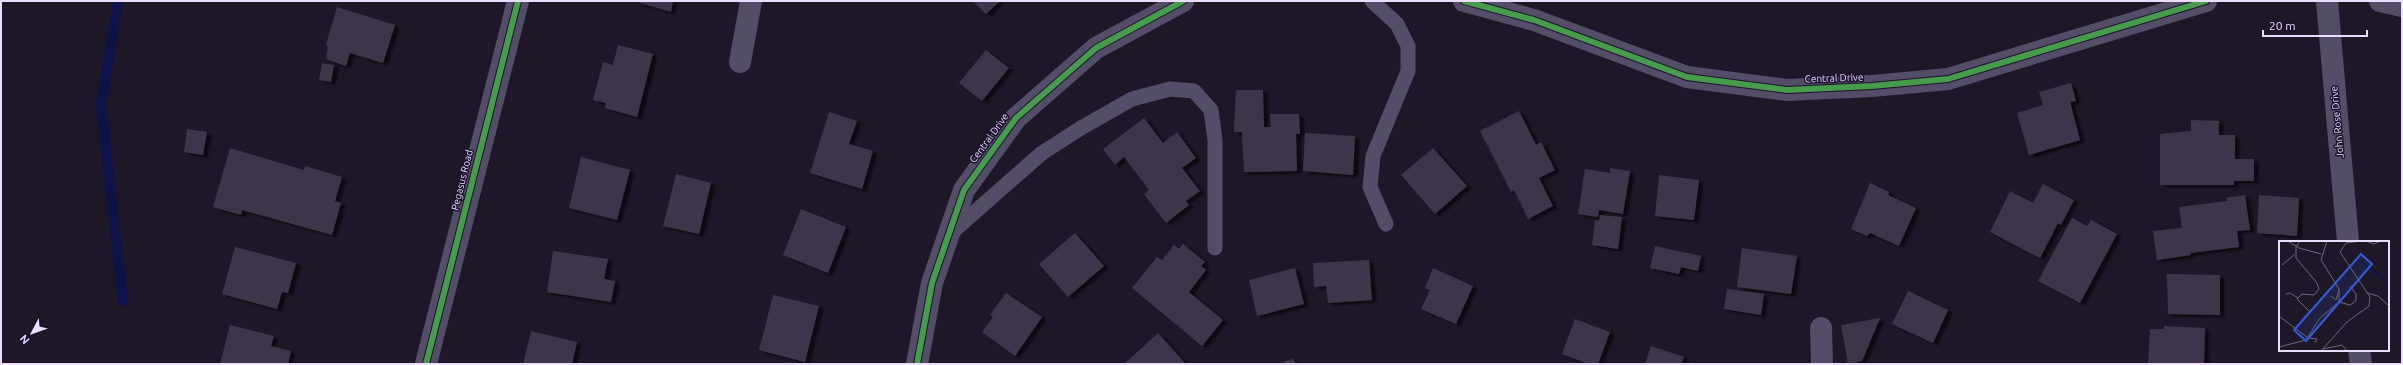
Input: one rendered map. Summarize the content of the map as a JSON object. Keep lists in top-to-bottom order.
{
  "streets": {
    "street": ["Central Drive", "John Rose Drive", "Pegasus Road"]
  },
  "scale_bar": "20 m",
  "north": "bottom left"
}
